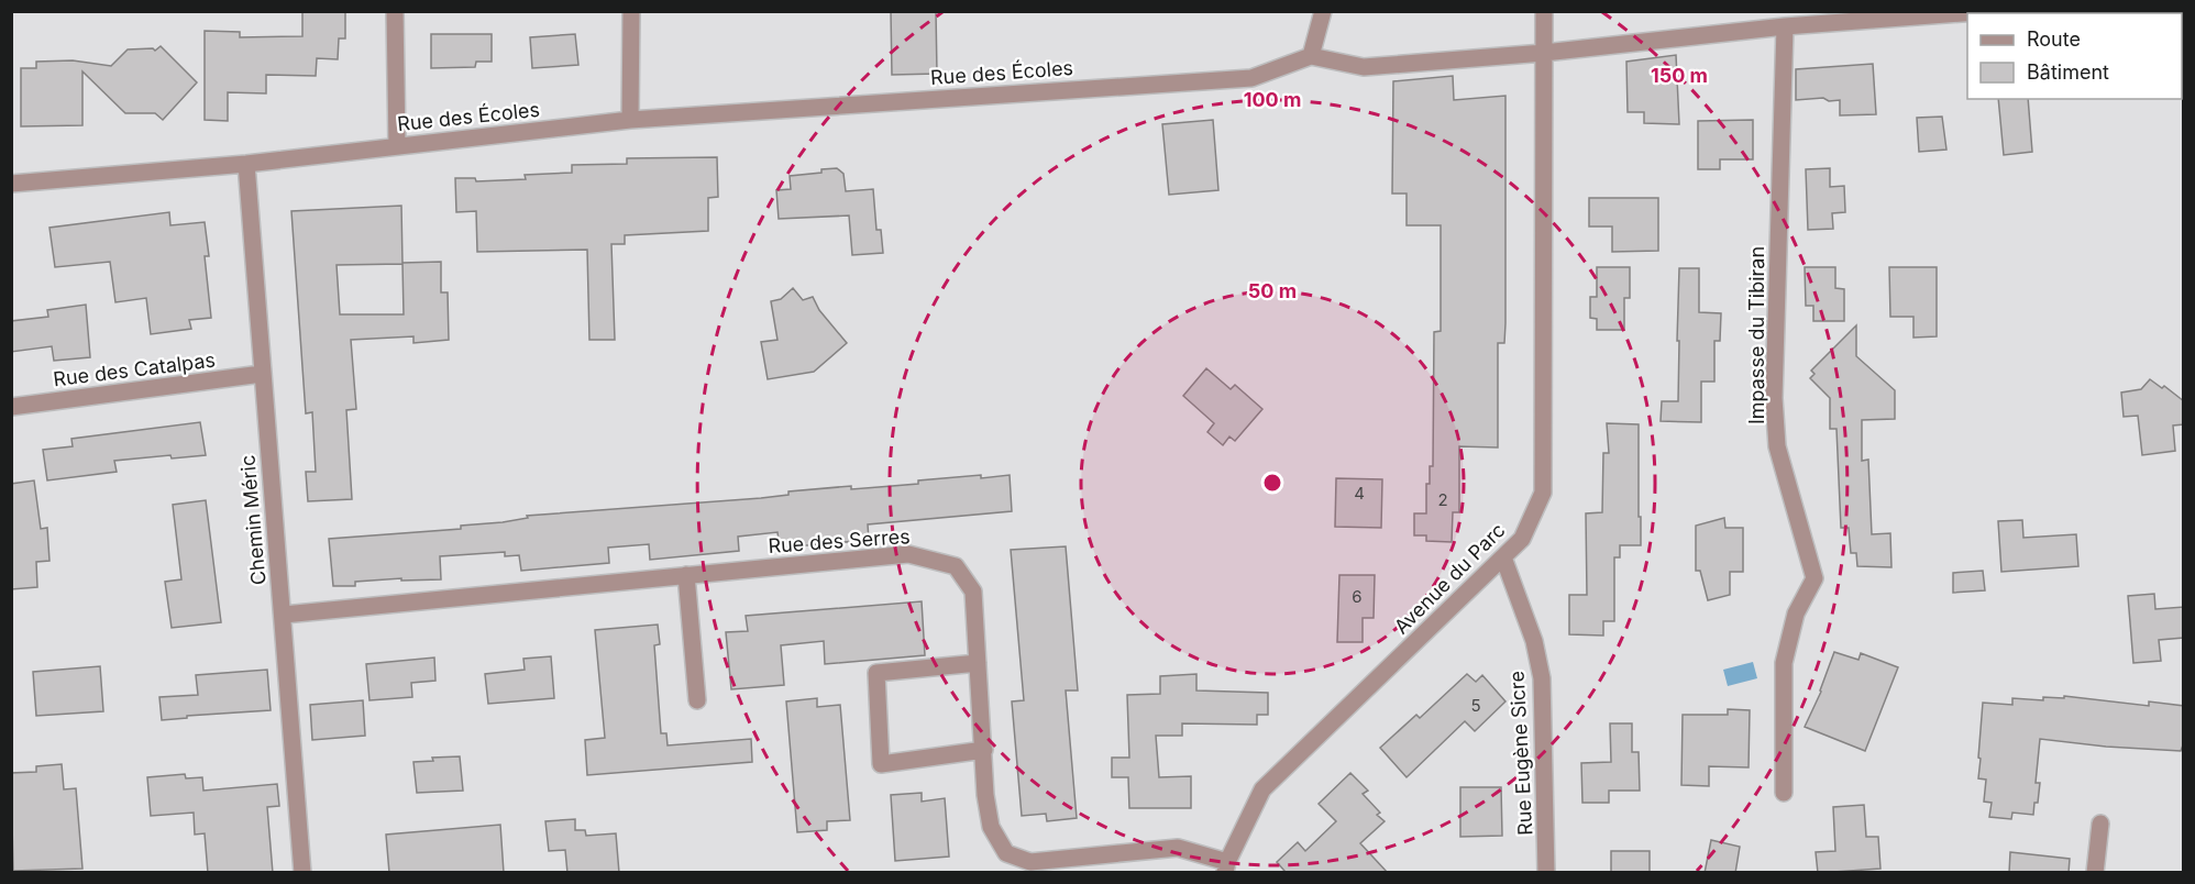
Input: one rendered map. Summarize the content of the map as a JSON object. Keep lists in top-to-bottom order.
{
  "streets": {
    "street": [
      "Rue des Écoles",
      "Impasse du Tibiran",
      "Rue des Catalpas",
      "Chemin Méric",
      "Rue des Serres",
      "Avenue du Parc",
      "Rue Eugène Sicre"
    ]
  },
  "crossings": [
    ["Rue des Écoles", "Chemin Méric"],
    ["Rue des Catalpas", "Chemin Méric"],
    ["Chemin Méric", "Rue des Serres"],
    ["Rue des Serres", "Avenue du Parc"],
    ["Avenue du Parc", "Rue Eugène Sicre"]
  ],
  "house_numbers": [
    "4",
    "2",
    "6",
    "5"
  ],
  "legend": ["Route", "Bâtiment"],
  "rings": ["150 m", "100 m", "50 m"]
}
